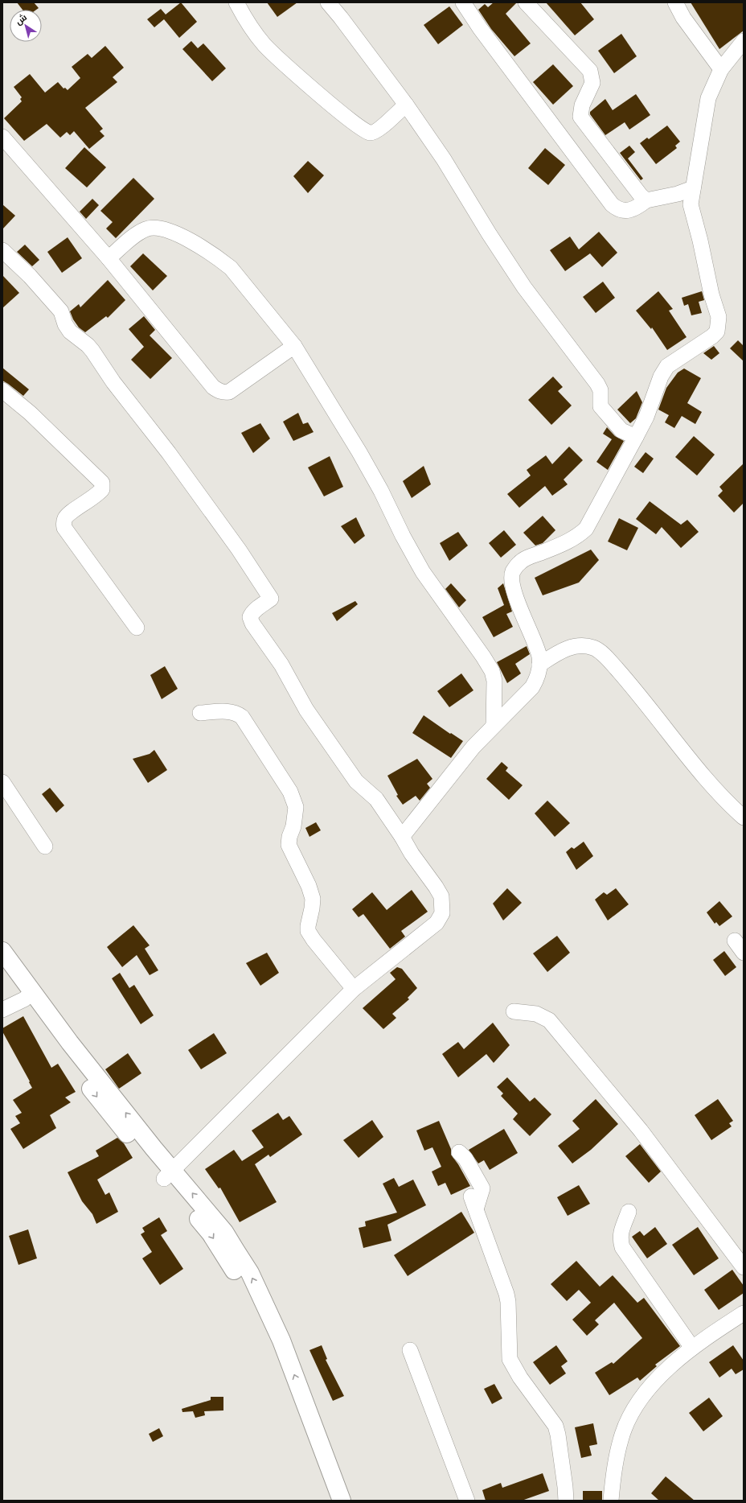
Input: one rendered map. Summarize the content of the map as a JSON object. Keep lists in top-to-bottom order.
{
  "north": "top left"
}
